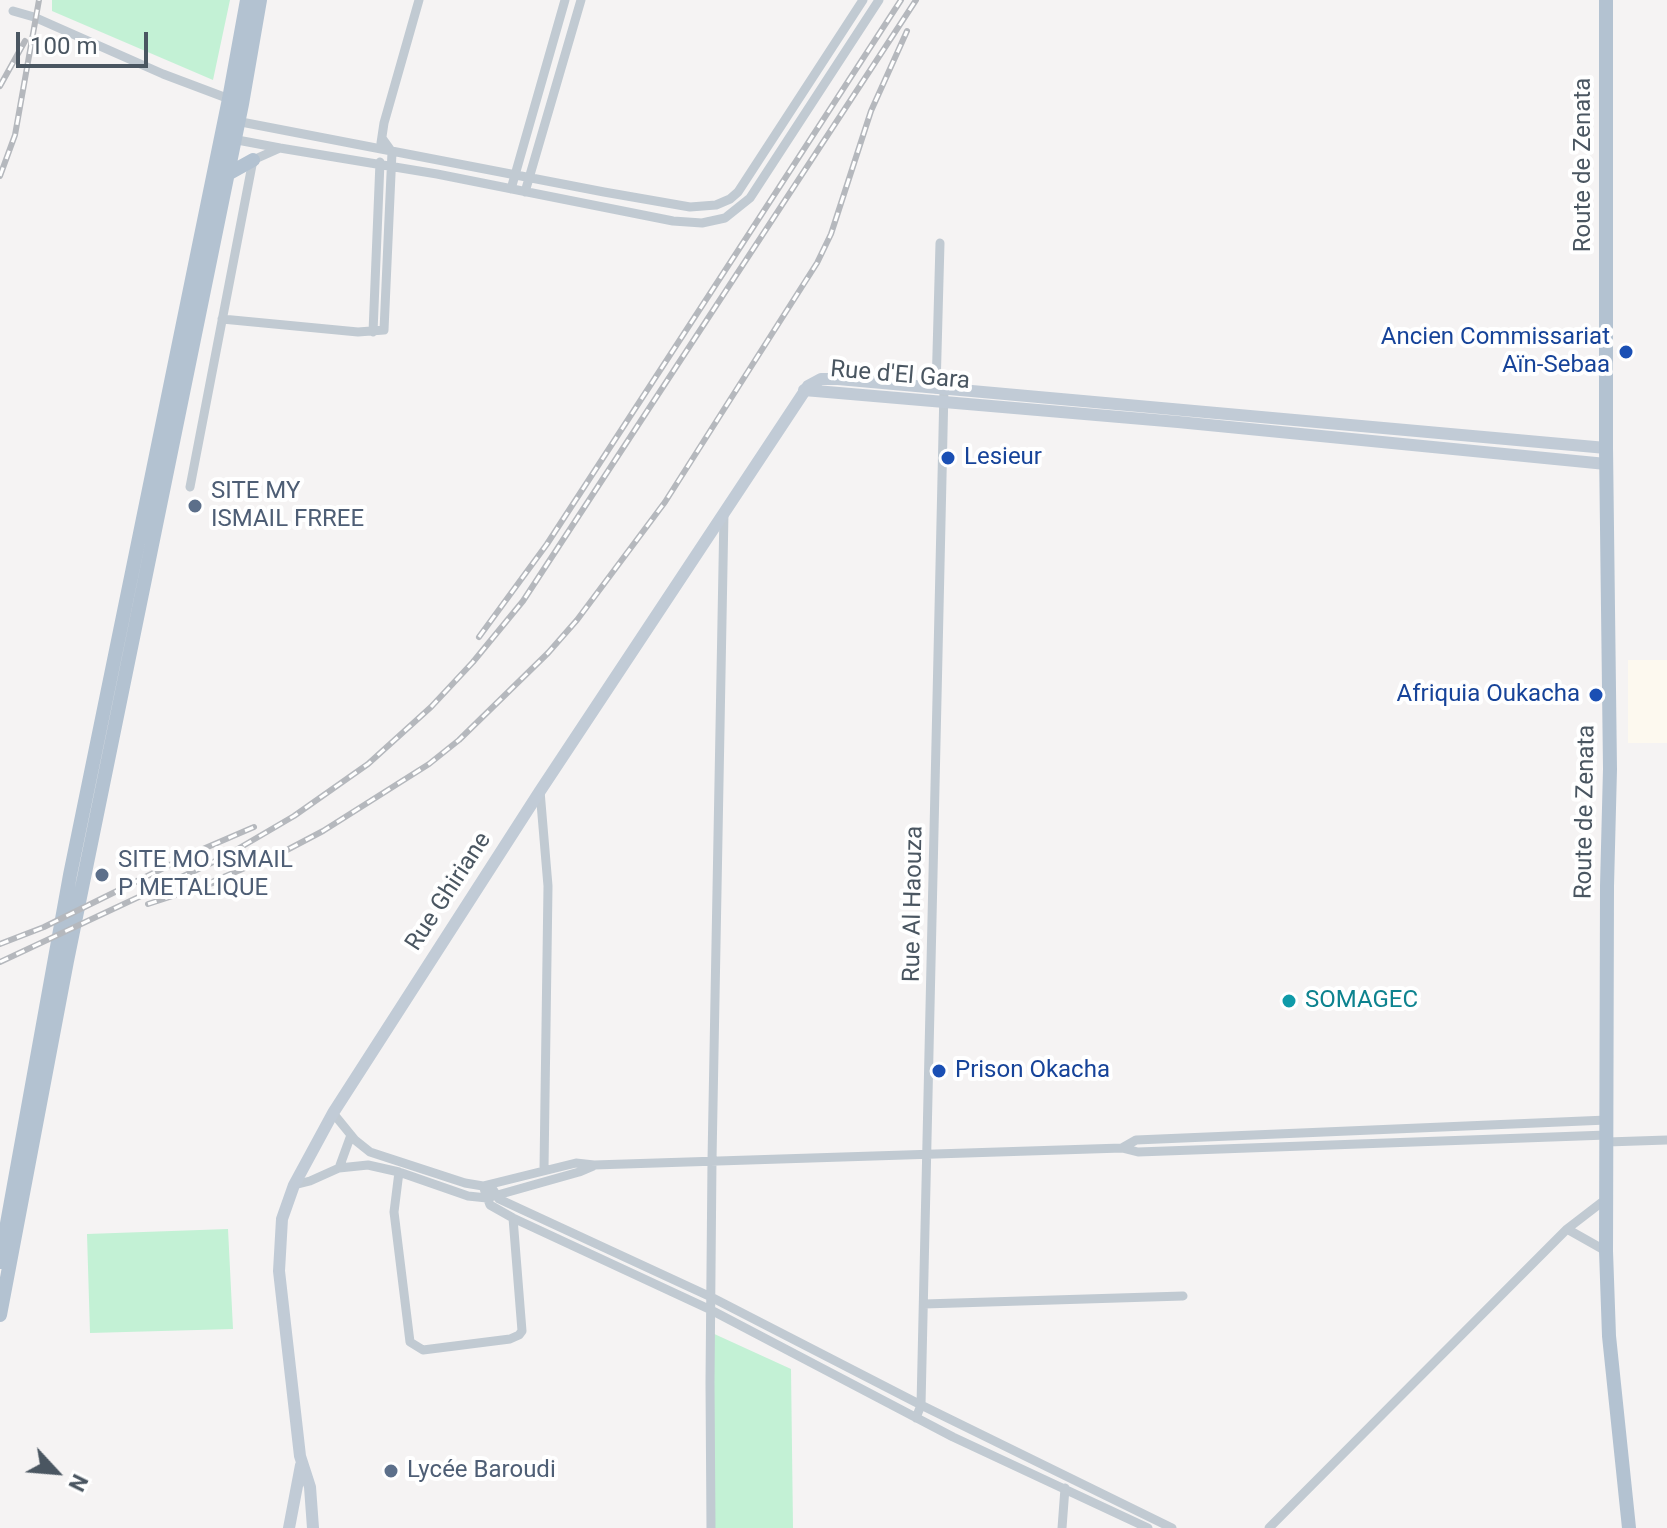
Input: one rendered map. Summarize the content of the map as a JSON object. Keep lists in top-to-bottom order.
{
  "streets": {
    "main road": ["Route de Zenata"],
    "street": ["Rue d'El Gara", "Rue Ghiriane", "Rue Al Haouza"]
  },
  "crossings": [
    ["Route de Zenata", "Rue d'El Gara"],
    ["Rue d'El Gara", "Rue Ghiriane"],
    ["Rue d'El Gara", "Rue Al Haouza"]
  ],
  "places": [
    "Ancien Commissariat Aïn-Sebaa",
    "Lesieur",
    "SITE MY ISMAIL FRREE",
    "Afriquia Oukacha",
    "SITE MO ISMAIL P METALIQUE",
    "SOMAGEC",
    "Prison Okacha",
    "Lycée Baroudi"
  ],
  "scale_bar": "100 m",
  "north": "bottom right"
}
